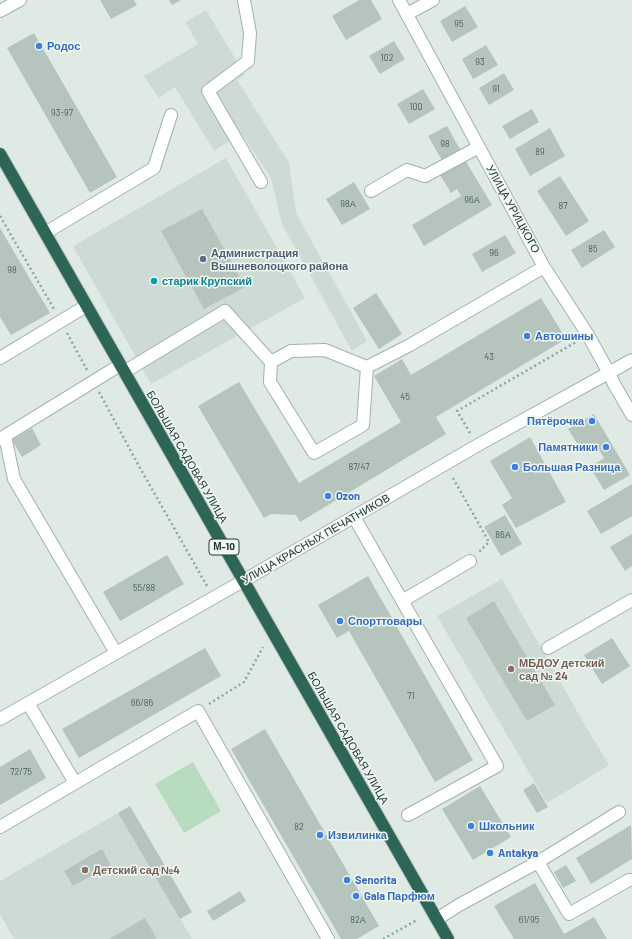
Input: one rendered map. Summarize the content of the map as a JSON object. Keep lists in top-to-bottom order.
{
  "streets": {
    "highway": ["БОЛЬШАЯ САДОВАЯ УЛИЦА", "М-10"],
    "street": ["УЛИЦА УРИЦКОГО", "УЛИЦА КРАСНЫХ ПЕЧАТНИКОВ"]
  },
  "crossings": [
    ["УЛИЦА УРИЦКОГО", "УЛИЦА КРАСНЫХ ПЕЧАТНИКОВ"],
    ["БОЛЬШАЯ САДОВАЯ УЛИЦА", "УЛИЦА КРАСНЫХ ПЕЧАТНИКОВ"]
  ],
  "places": [
    "Родос",
    "Администрация Вышневолоцкого района",
    "старик Крупский",
    "Автошины",
    "Пятёрочка",
    "Памятники",
    "Большая Разница",
    "Ozon",
    "Спорттовары",
    "МБДОУ детский сад № 24",
    "Школьник",
    "Извилинка",
    "Antakya",
    "Детский сад №4",
    "Senorita",
    "Gala Парфюм"
  ],
  "house_numbers": [
    "95",
    "102",
    "93",
    "91",
    "100",
    "93-97",
    "98",
    "89",
    "96А",
    "98А",
    "87",
    "85",
    "96",
    "98",
    "43",
    "45",
    "87/47",
    "86А",
    "55/88",
    "71",
    "66/86",
    "72/75",
    "82",
    "82А",
    "61/95"
  ]
}
